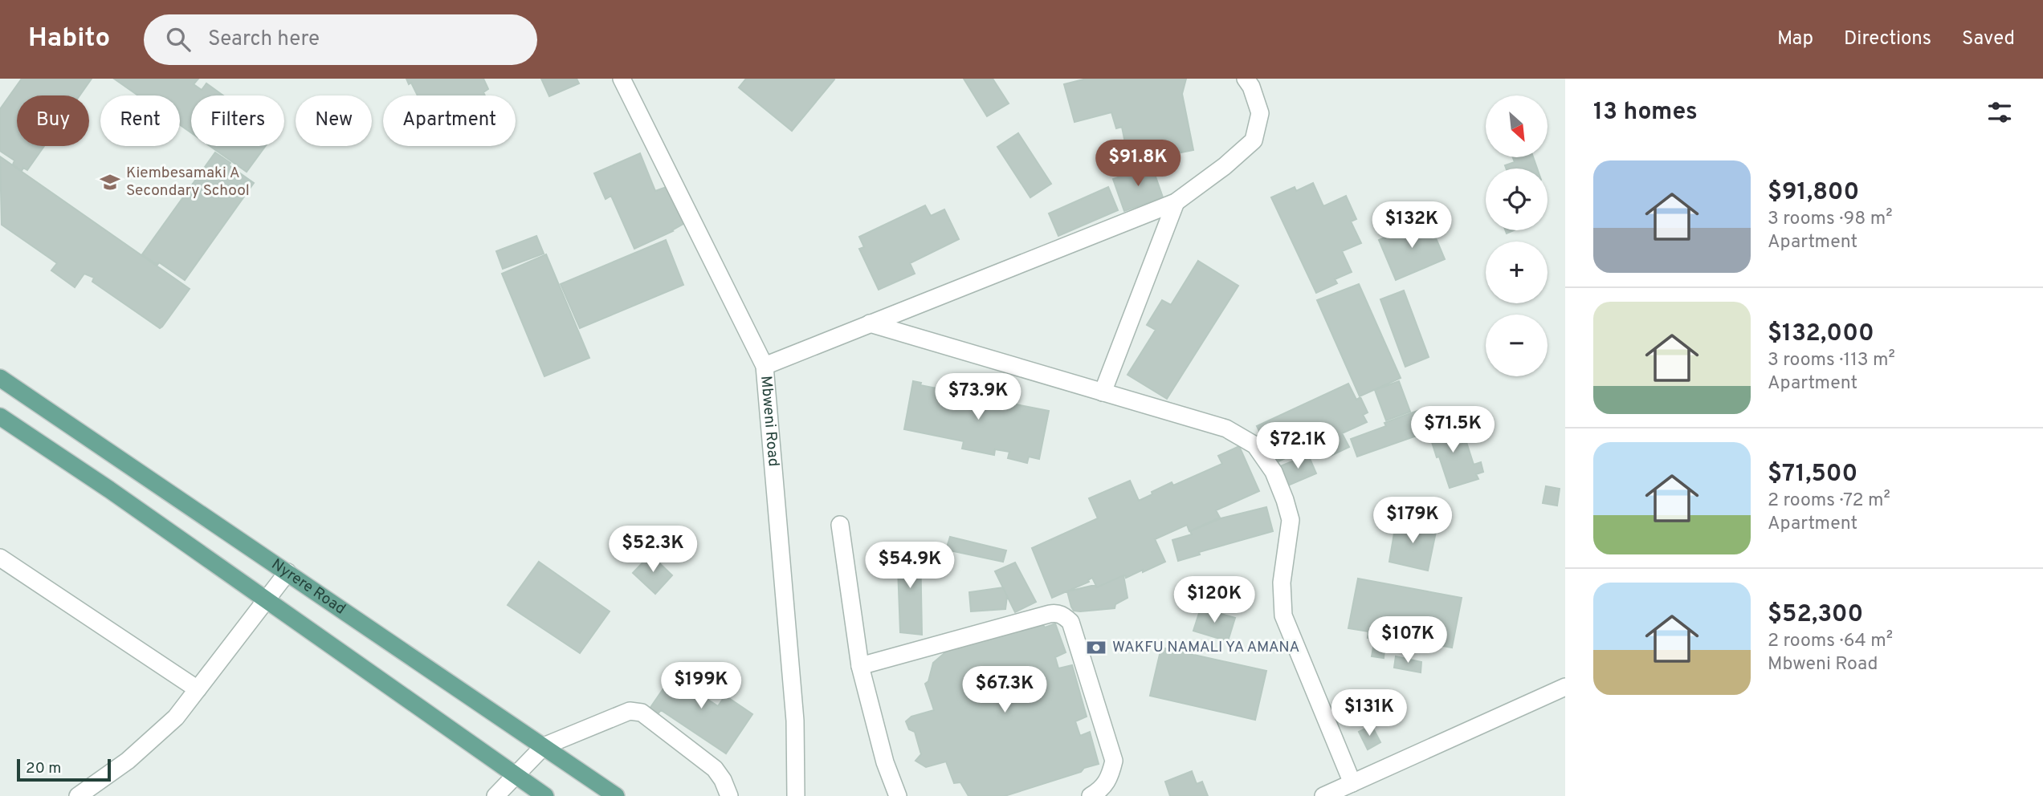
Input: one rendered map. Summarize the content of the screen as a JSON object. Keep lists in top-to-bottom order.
{
  "streets": {
    "main road": ["Nyrere Road"],
    "street": ["Mbweni Road"]
  },
  "places": {
    "school or university": ["Kiembesamaki A Secondary School"],
    "bank": ["WAKFU NAMALI YA AMANA"]
  },
  "scale_bar": "20 m",
  "north": "bottom right",
  "page": {
    "header": "Habito",
    "search": "Search here",
    "nav": ["Map", "Directions", "Saved"],
    "heading": "13 homes",
    "map_buttons": ["+", "−"],
    "chip": [
      "Buy",
      "Rent",
      "Filters",
      "New",
      "Apartment"
    ],
    "price": [
      "$91.8K",
      "$132K",
      "$73.9K",
      "$71.5K",
      "$72.1K",
      "$179K",
      "$52.3K",
      "$54.9K",
      "$120K",
      "$107K",
      "$199K",
      "$67.3K",
      "$131K"
    ],
    "list": [
      {
        "name": "$91,800",
        "note": "3 rooms · 98 m² · Apartment"
      },
      {
        "name": "$132,000",
        "note": "3 rooms · 113 m² · Apartment"
      },
      {
        "name": "$71,500",
        "note": "2 rooms · 72 m² · Apartment"
      },
      {
        "name": "$52,300",
        "note": "2 rooms · 64 m² · Mbweni Road"
      }
    ],
    "scale": "20 m"
  }
}
